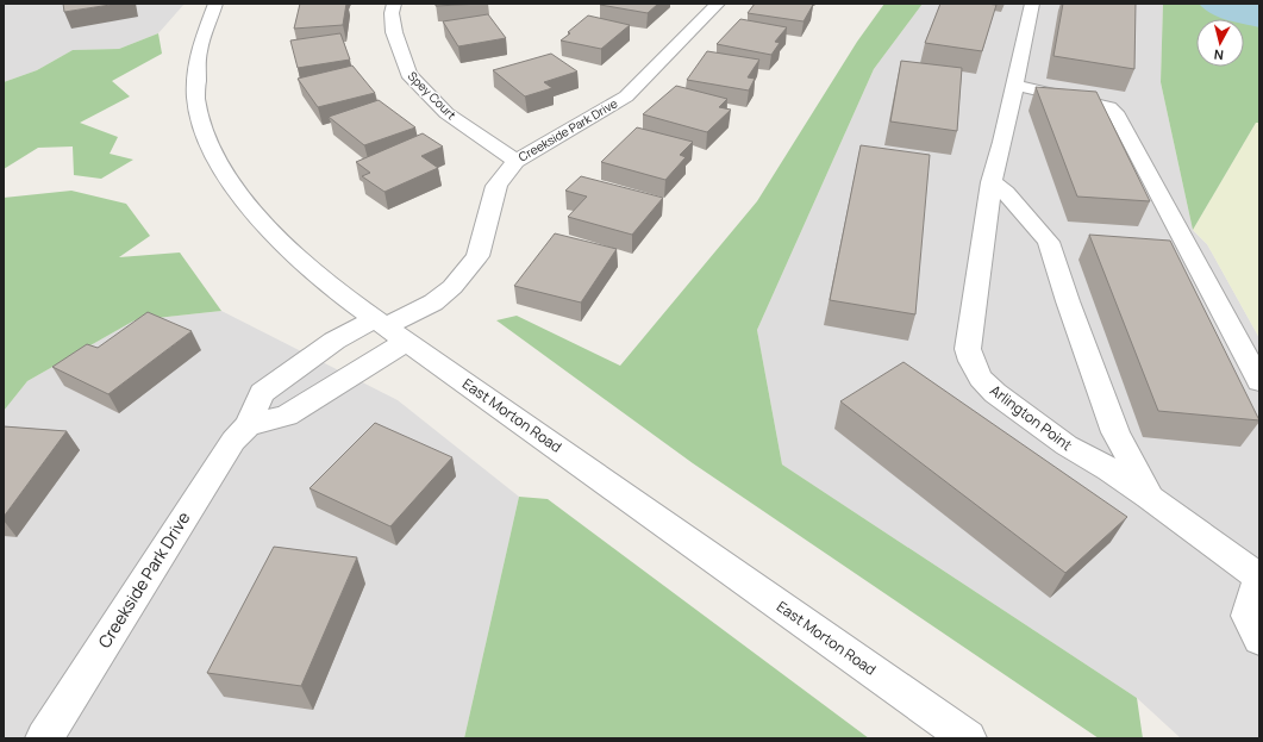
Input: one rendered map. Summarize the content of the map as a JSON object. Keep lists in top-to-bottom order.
{
  "streets": {
    "street": [
      "Spey Court",
      "Creekside Park Drive",
      "East Morton Road",
      "Arlington Point"
    ]
  },
  "crossings": [
    ["Spey Court", "Creekside Park Drive"],
    ["Creekside Park Drive", "East Morton Road"]
  ],
  "north": "bottom"
}
